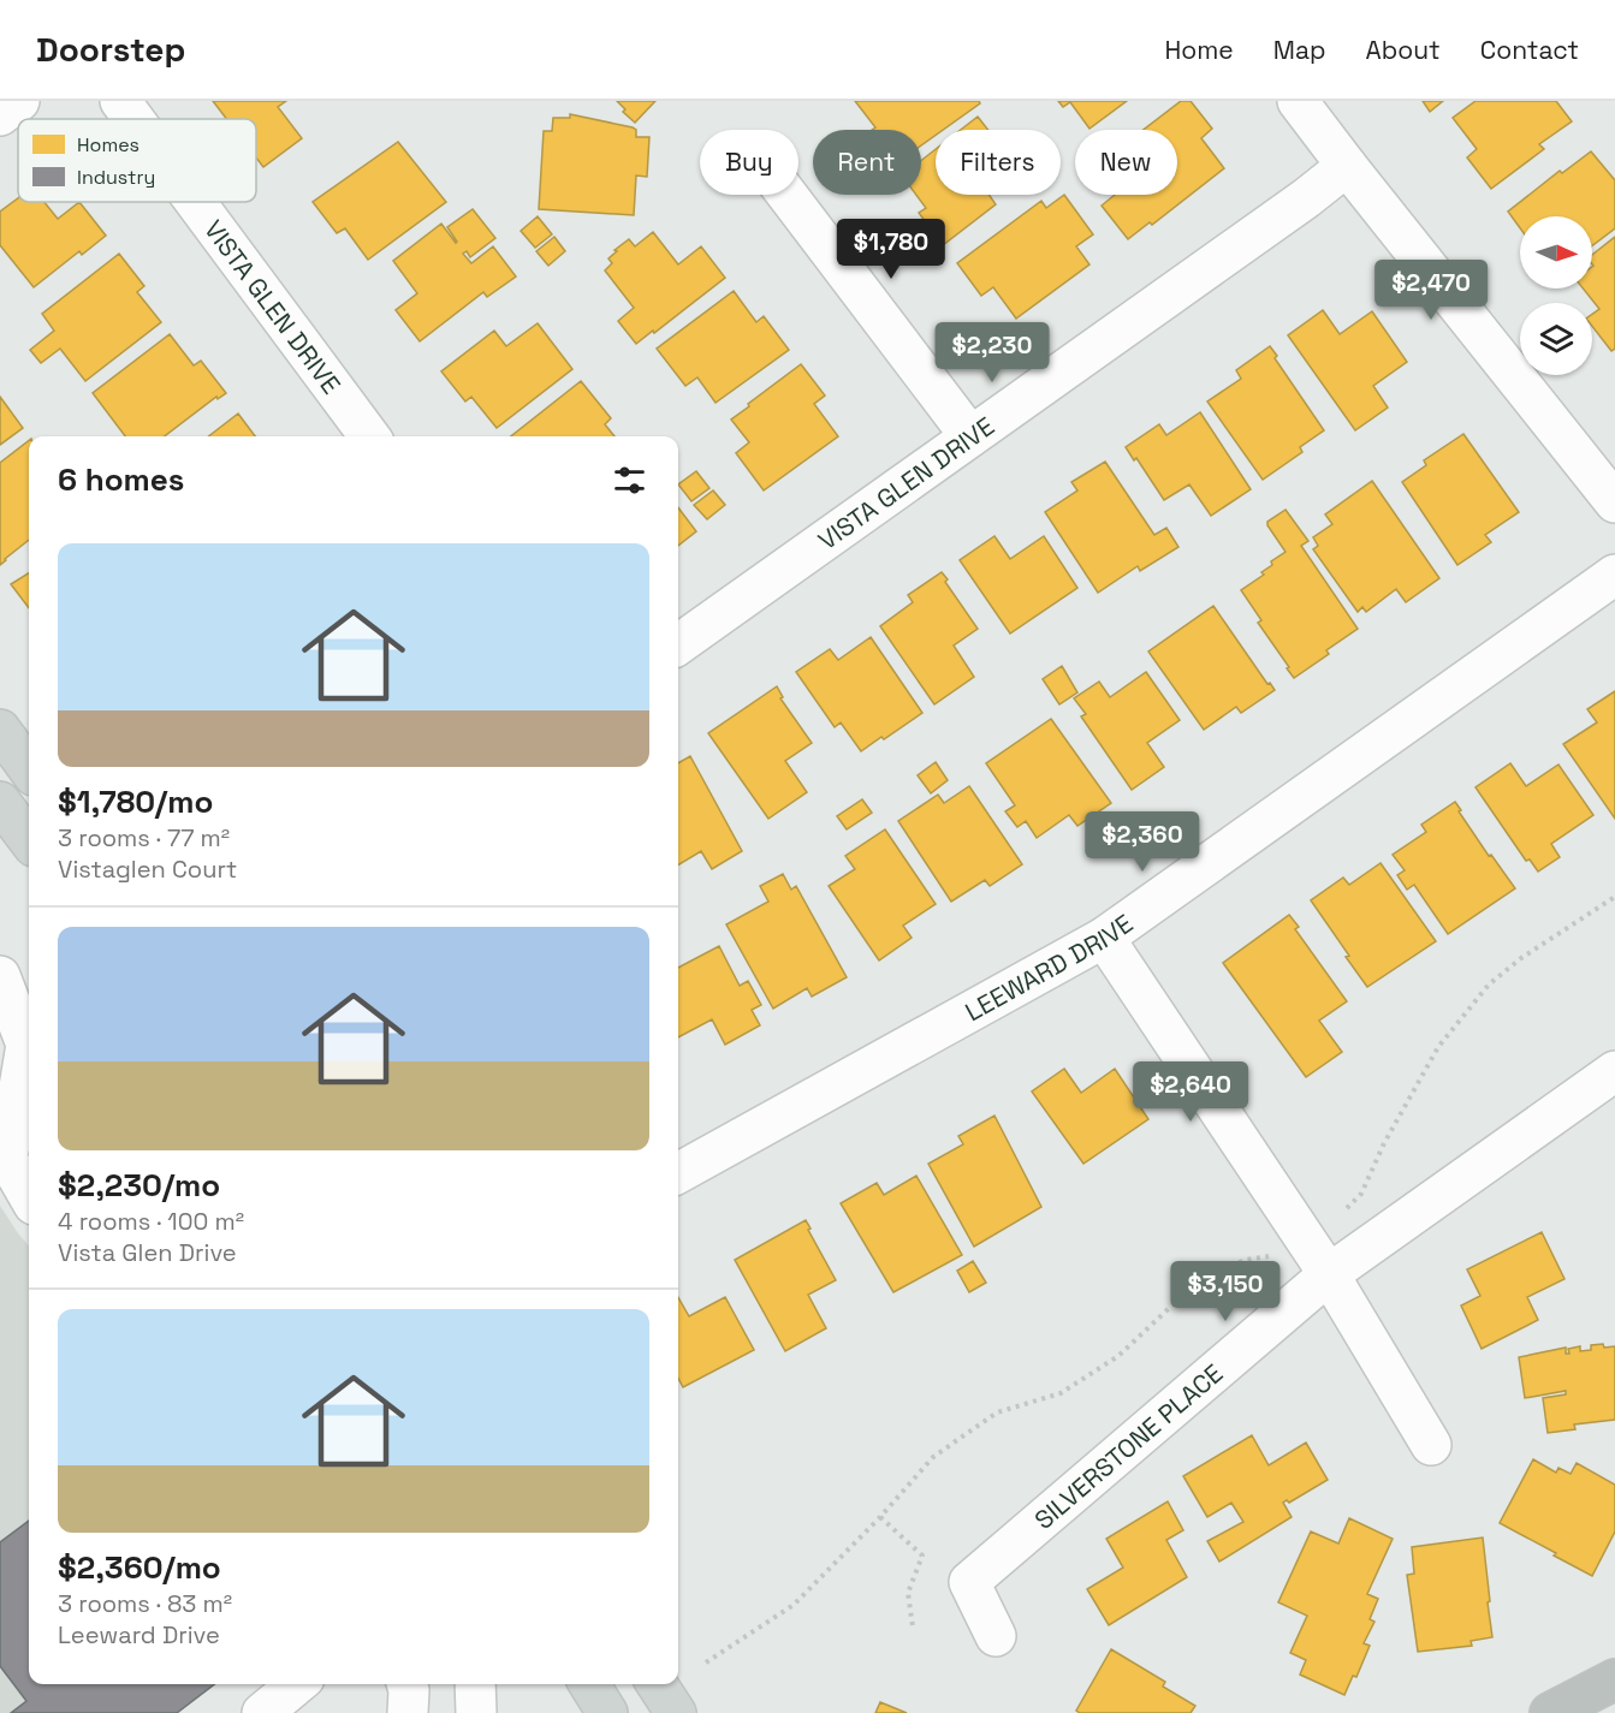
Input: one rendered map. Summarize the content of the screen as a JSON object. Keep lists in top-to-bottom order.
{
  "streets": {
    "street": ["VISTA GLEN DRIVE", "LEEWARD DRIVE", "SILVERSTONE PLACE"]
  },
  "legend": ["Homes", "Industry"],
  "north": "right",
  "page": {
    "header": "Doorstep",
    "nav": [
      "Home",
      "Map",
      "About",
      "Contact"
    ],
    "chip": [
      "Buy",
      "Rent",
      "Filters",
      "New"
    ],
    "price": [
      "$1,780",
      "$2,470",
      "$2,230",
      "$2,360",
      "$2,640",
      "$3,150"
    ],
    "heading": "6 homes",
    "list": [
      {
        "name": "$1,780/mo",
        "note": "3 rooms · 77 m² · Vistaglen Court"
      },
      {
        "name": "$2,230/mo",
        "note": "4 rooms · 100 m² · Vista Glen Drive"
      },
      {
        "name": "$2,360/mo",
        "note": "3 rooms · 83 m² · Leeward Drive"
      }
    ]
  }
}
